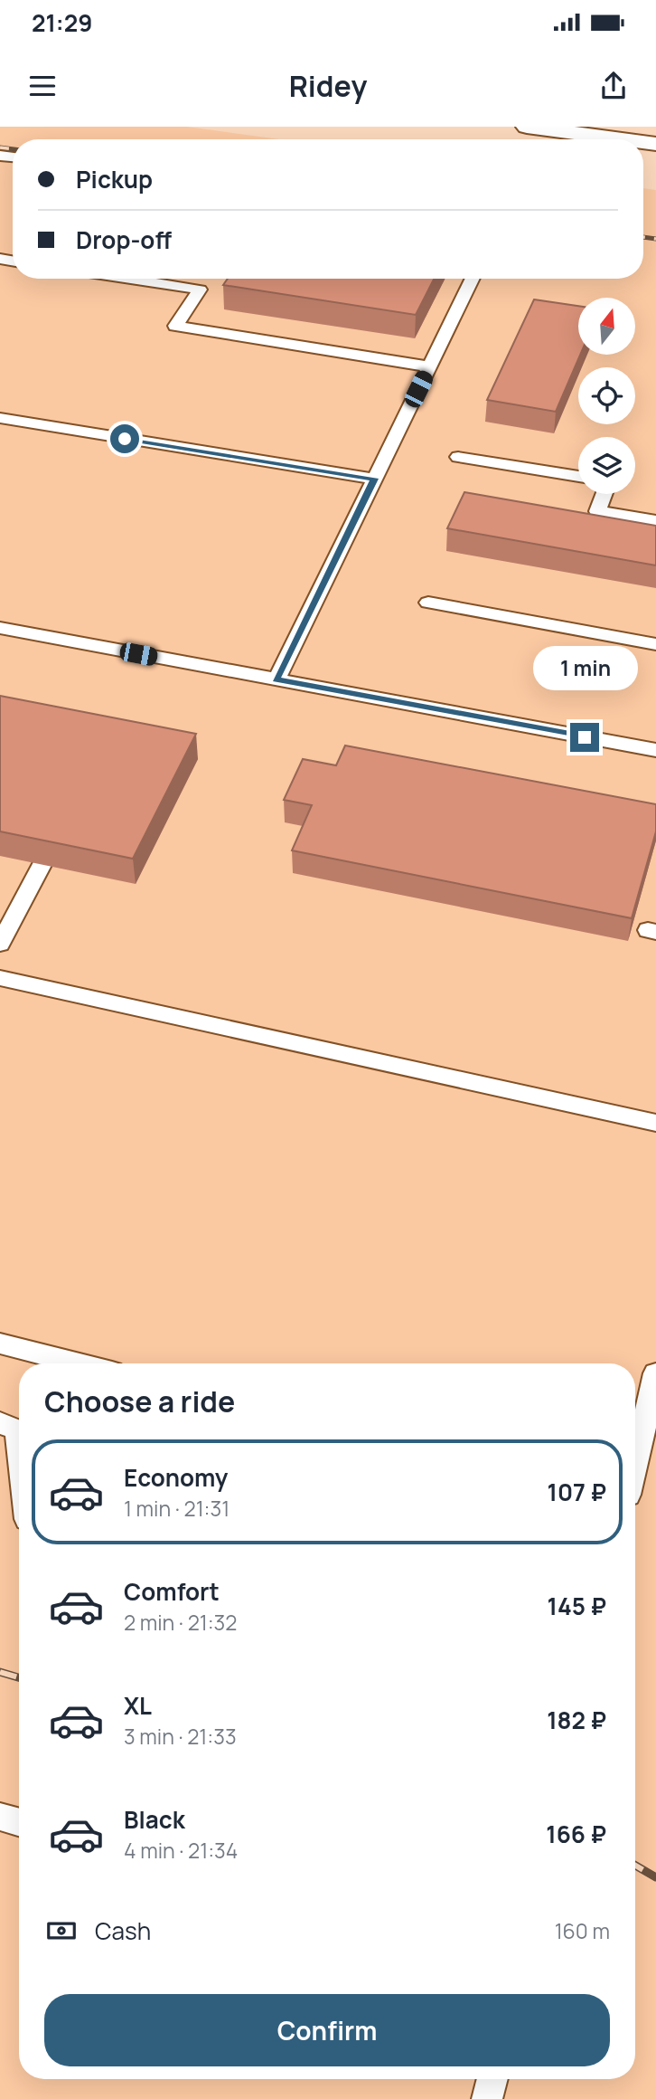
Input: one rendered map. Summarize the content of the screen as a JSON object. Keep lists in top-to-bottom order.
{
  "north": "top",
  "page": {
    "status": "21:29",
    "header": "Ridey",
    "banner": ["Pickup", "Drop-off"],
    "bubble": "1 min",
    "heading": "Choose a ride",
    "list": [
      {
        "name": "Economy",
        "note": "1 min · 21:31",
        "value": "107 ₽"
      },
      {
        "name": "Comfort",
        "note": "2 min · 21:32",
        "value": "145 ₽"
      },
      {
        "name": "XL",
        "note": "3 min · 21:33",
        "value": "182 ₽"
      },
      {
        "name": "Black",
        "note": "4 min · 21:34",
        "value": "166 ₽"
      }
    ],
    "pay": ["Cash", "160 m"],
    "buttons": "Confirm"
  }
}
